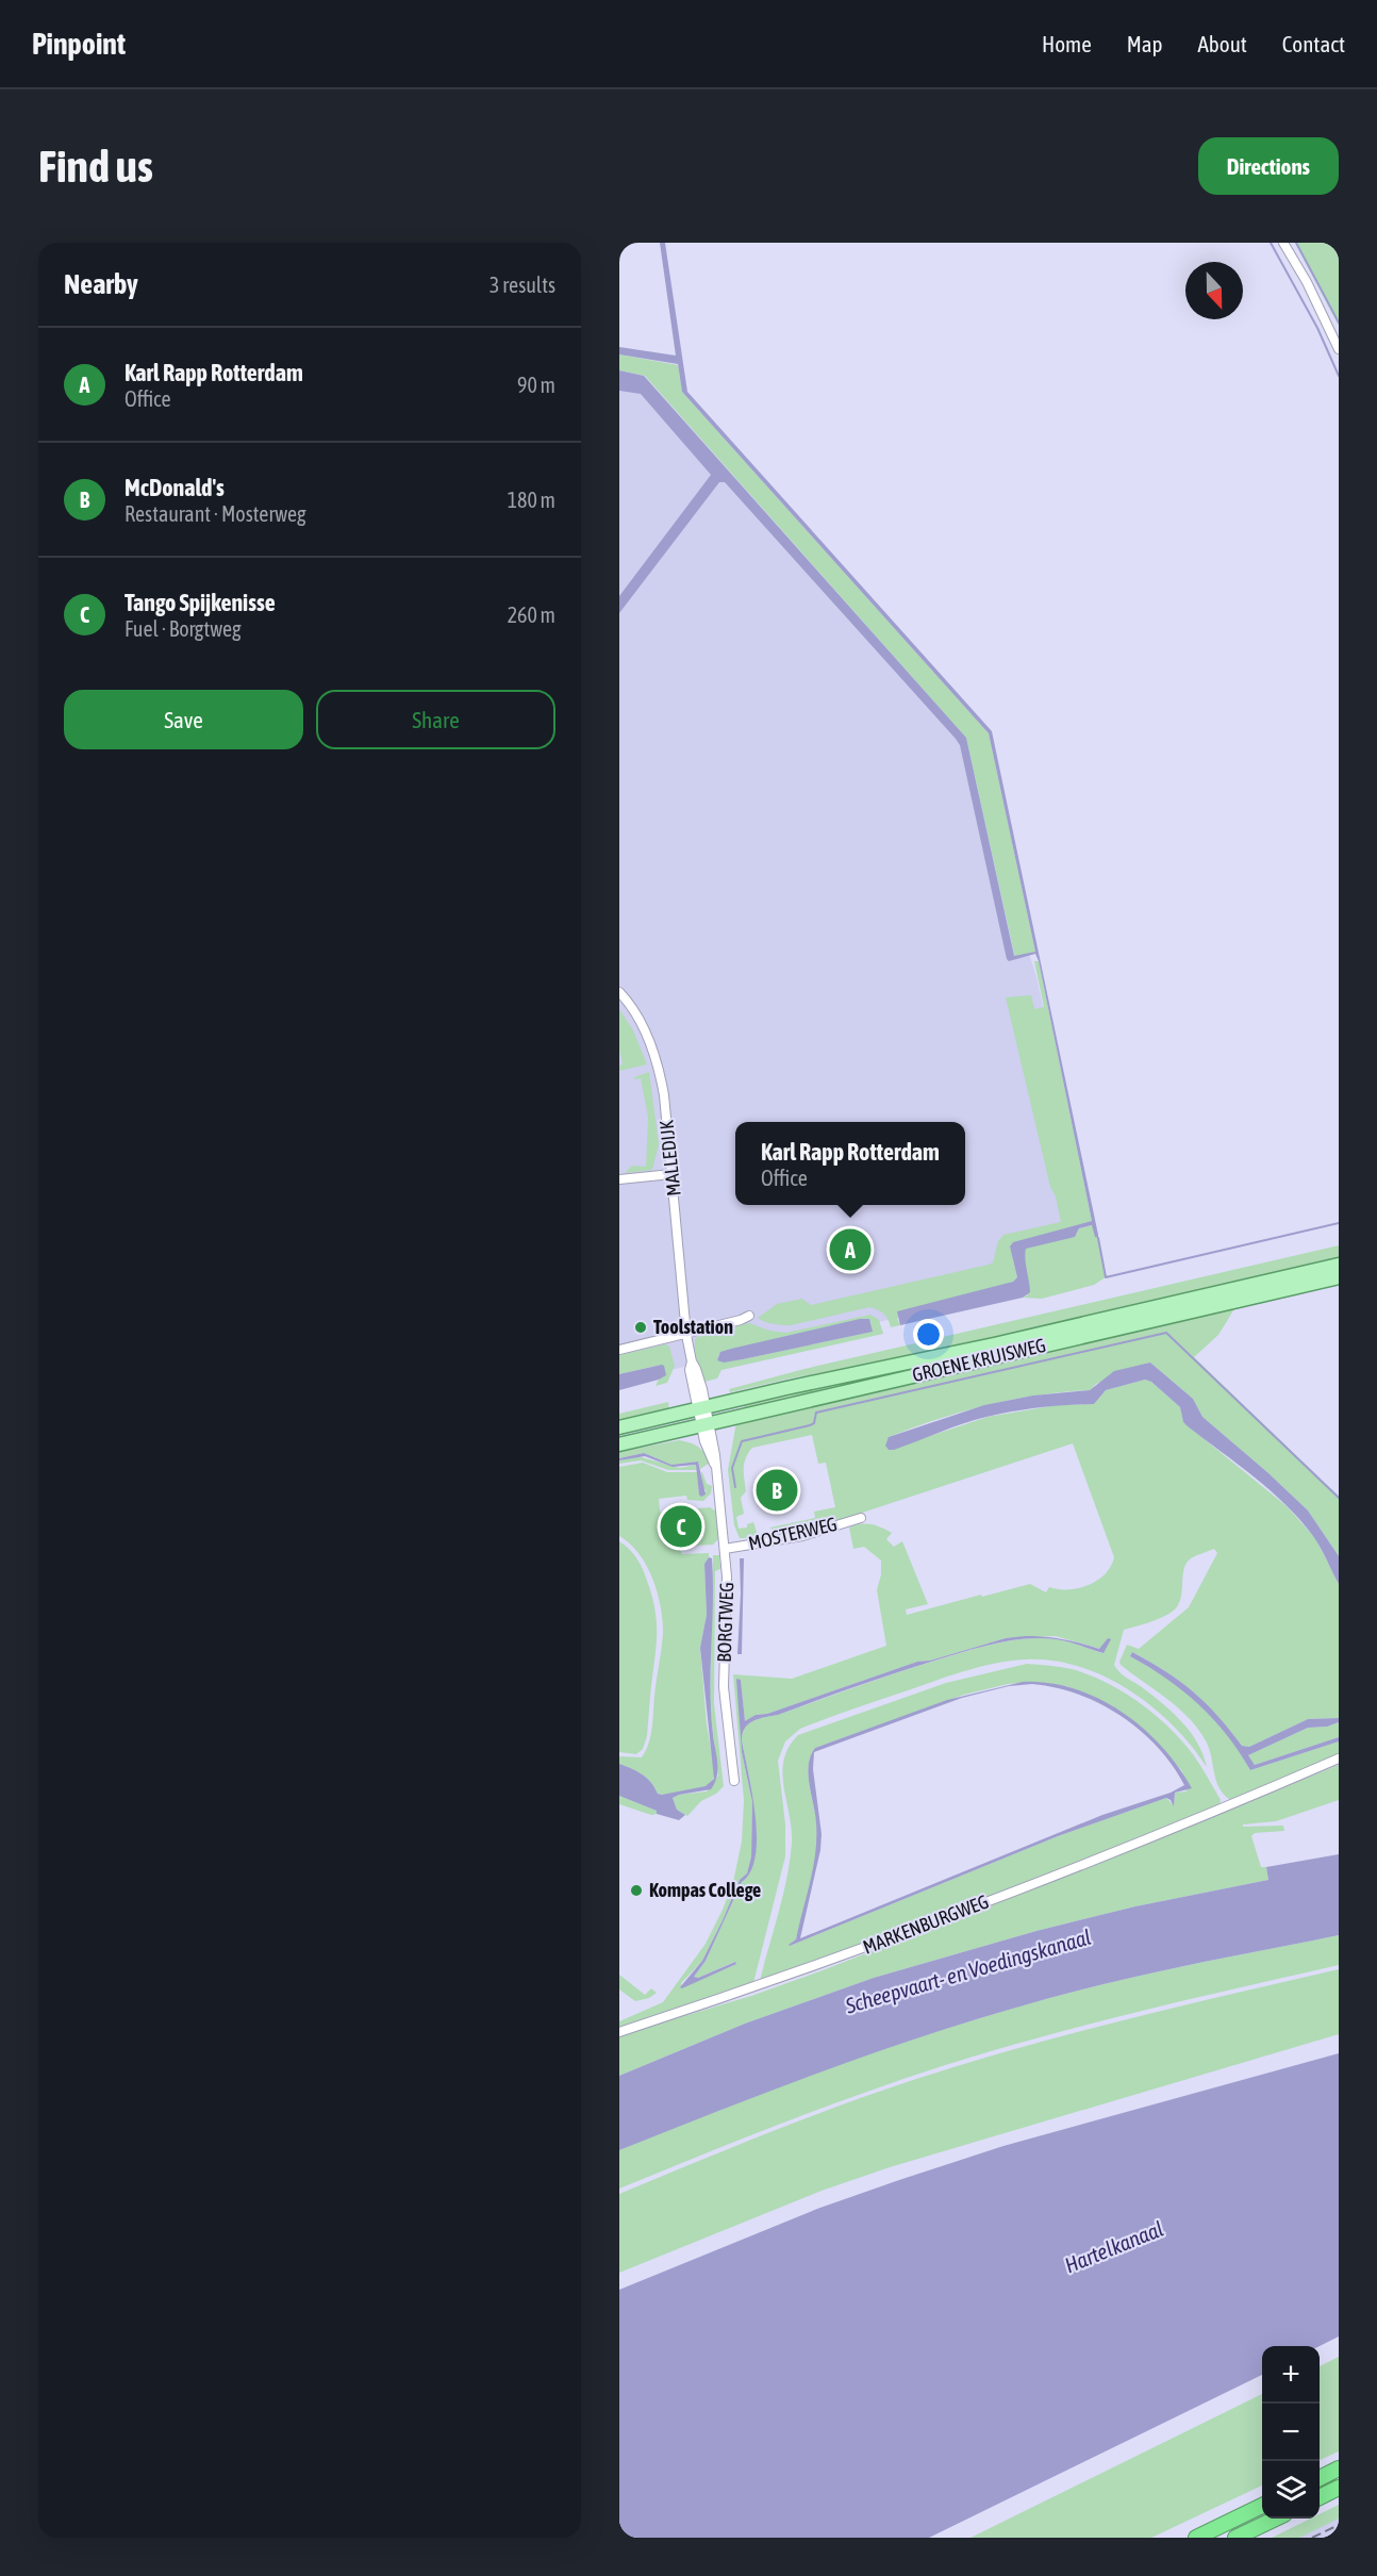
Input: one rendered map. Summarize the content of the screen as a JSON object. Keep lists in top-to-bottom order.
{
  "streets": {
    "main road": ["GROENE KRUISWEG"],
    "street": [
      "MALLEDIJK",
      "MOSTERWEG",
      "BORGTWEG",
      "MARKENBURGWEG"
    ]
  },
  "crossings": [
    ["MALLEDIJK", "GROENE KRUISWEG"],
    ["MALLEDIJK", "BORGTWEG"],
    ["GROENE KRUISWEG", "BORGTWEG"],
    ["MOSTERWEG", "BORGTWEG"]
  ],
  "water": ["Scheepvaart- en Voedingskanaal", "Hartelkanaal"],
  "places": ["Toolstation", "Kompas College"],
  "north": "bottom",
  "page": {
    "header": "Pinpoint",
    "nav": [
      "Home",
      "Map",
      "About",
      "Contact"
    ],
    "buttons": [
      "Directions",
      ["Save", "Share"]
    ],
    "title": "Find us",
    "heading": ["Nearby", "3 results"],
    "list": [
      {
        "mark": "A",
        "name": "Karl Rapp Rotterdam",
        "note": "Office",
        "value": "90 m"
      },
      {
        "mark": "B",
        "name": "McDonald's",
        "note": "Restaurant · Mosterweg",
        "value": "180 m"
      },
      {
        "mark": "C",
        "name": "Tango Spijkenisse",
        "note": "Fuel · Borgtweg",
        "value": "260 m"
      }
    ],
    "popup": ["Karl Rapp Rotterdam", "Office"],
    "pins": ["A", "B", "C"],
    "map_buttons": ["+", "−"]
  }
}
